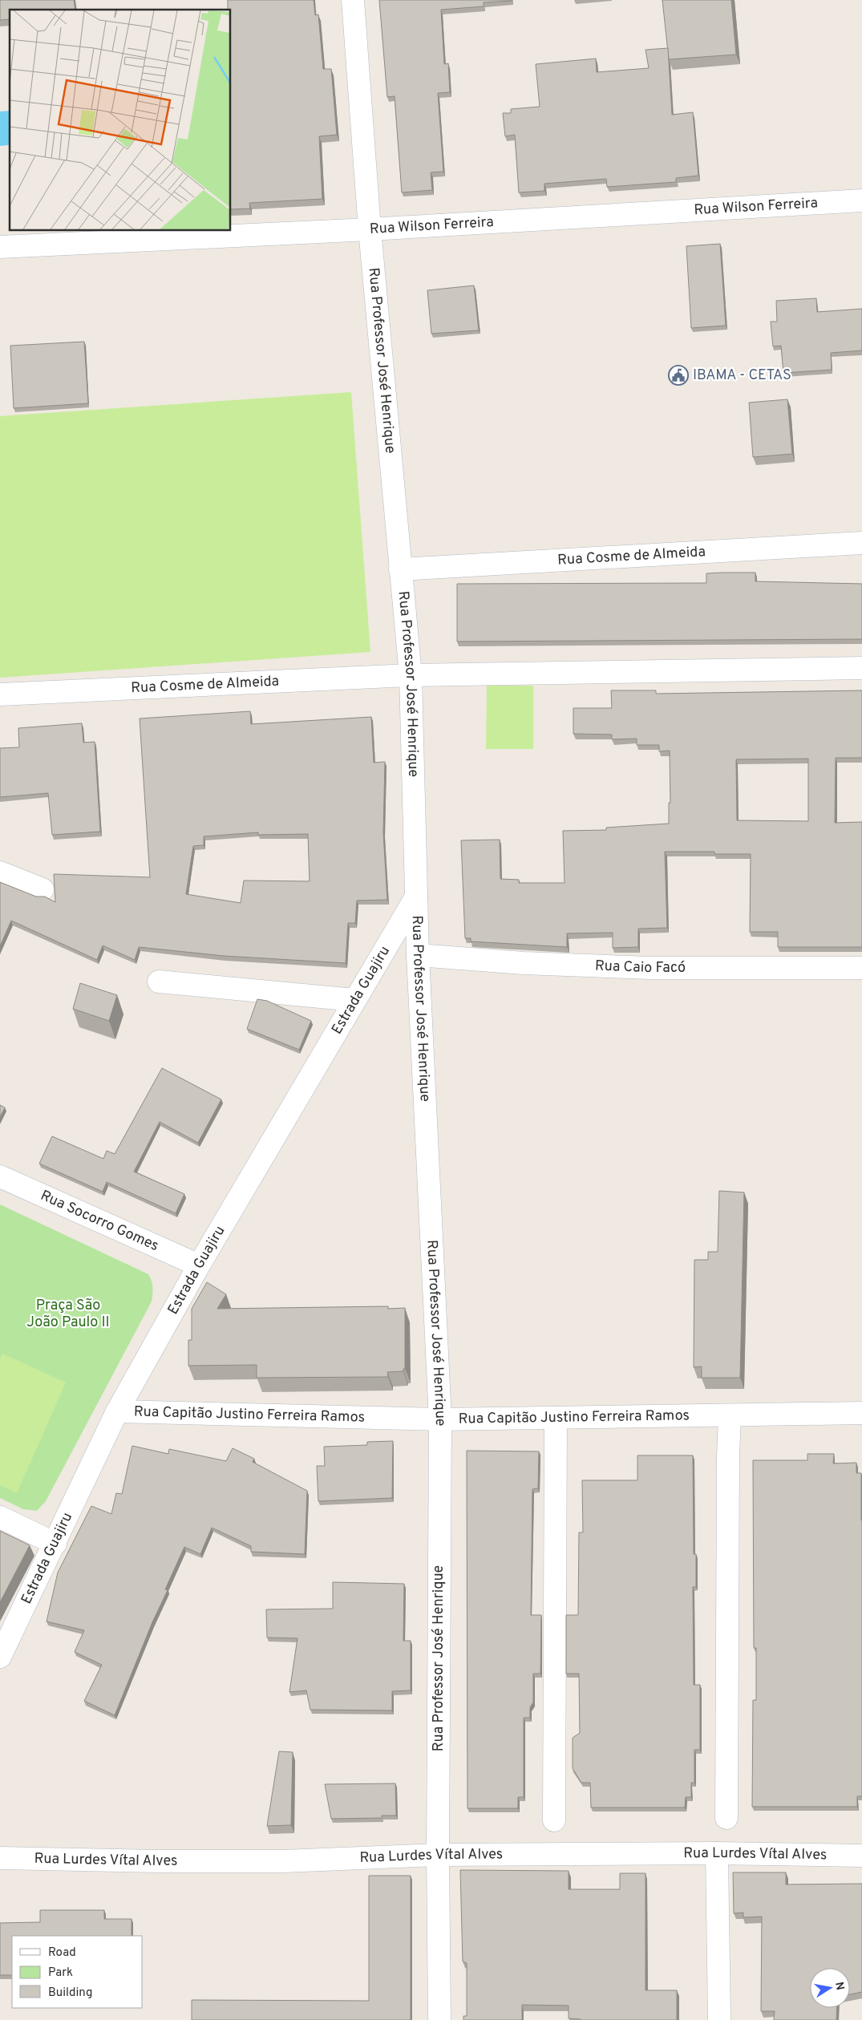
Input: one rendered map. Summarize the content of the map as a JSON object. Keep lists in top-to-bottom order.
{
  "streets": {
    "street": [
      "Rua Wilson Ferreira",
      "Rua Professor José Henrique",
      "Rua Cosme de Almeida",
      "Rua Caio Facó",
      "Estrada Guajiru",
      "Rua Socorro Gomes",
      "Rua Capitão Justino Ferreira Ramos",
      "Rua Lurdes Vítal Alves"
    ]
  },
  "crossings": [
    ["Rua Wilson Ferreira", "Rua Professor José Henrique"],
    ["Rua Professor José Henrique", "Rua Cosme de Almeida"],
    ["Rua Professor José Henrique", "Rua Caio Facó"],
    ["Rua Professor José Henrique", "Estrada Guajiru"],
    ["Rua Professor José Henrique", "Rua Capitão Justino Ferreira Ramos"],
    ["Rua Professor José Henrique", "Rua Lurdes Vítal Alves"],
    ["Estrada Guajiru", "Rua Socorro Gomes"],
    ["Estrada Guajiru", "Rua Capitão Justino Ferreira Ramos"]
  ],
  "parks": ["Praça São João Paulo II"],
  "places": {
    "public building": ["IBAMA - CETAS"]
  },
  "legend": ["Road", "Park", "Building"],
  "north": "right"
}
